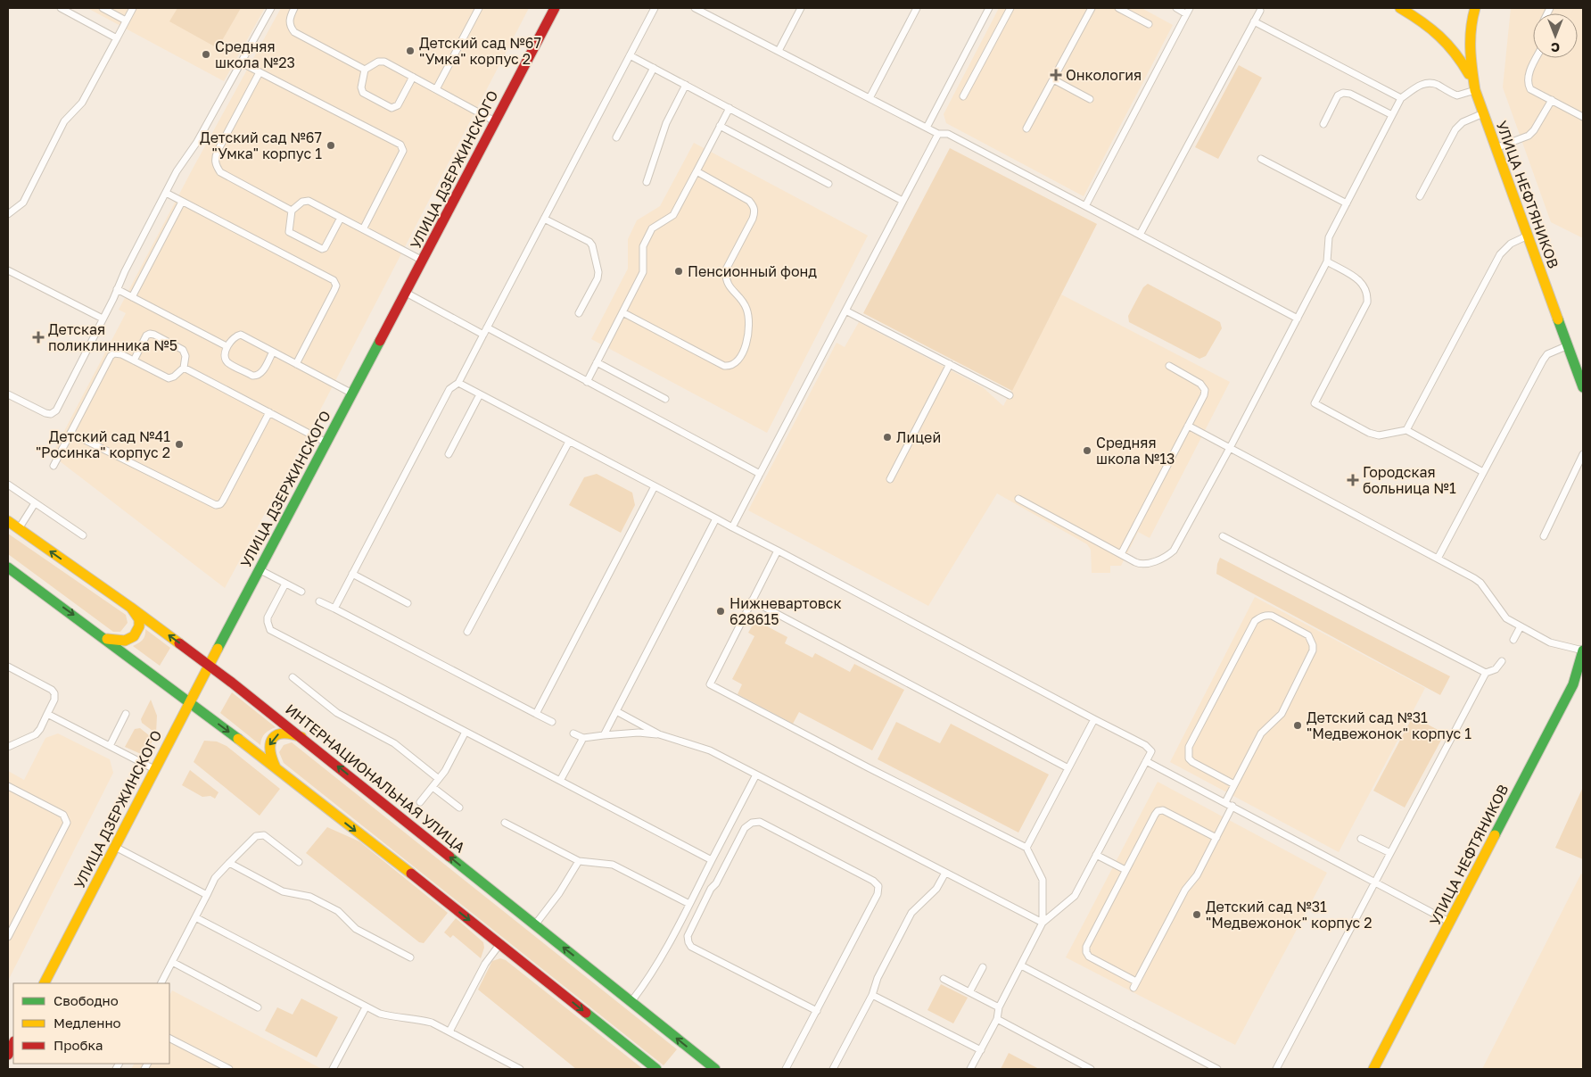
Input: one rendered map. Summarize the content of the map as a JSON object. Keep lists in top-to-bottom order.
{
  "streets": {
    "main road": ["УЛИЦА ДЗЕРЖИНСКОГО", "УЛИЦА НЕФТЯНИКОВ", "ИНТЕРНАЦИОНАЛЬНАЯ УЛИЦА"]
  },
  "crossings": [
    ["УЛИЦА ДЗЕРЖИНСКОГО", "ИНТЕРНАЦИОНАЛЬНАЯ УЛИЦА"]
  ],
  "places": {
    "other": [
      "Детский сад №67 \"Умка\" корпус 2",
      "Средняя школа №23",
      "Детский сад №67 \"Умка\" корпус 1",
      "Пенсионный фонд",
      "Лицей",
      "Детский сад №41 \"Росинка\" корпус 2",
      "Средняя школа №13",
      "Нижневартовск 628615",
      "Детский сад №31 \"Медвежонок\" корпус 1",
      "Детский сад №31 \"Медвежонок\" корпус 2"
    ],
    "health": ["Онкология", "Детская поликлинника №5", "Городская больница №1"]
  },
  "legend": ["Свободно", "Медленно", "Пробка"],
  "north": "bottom"
}
